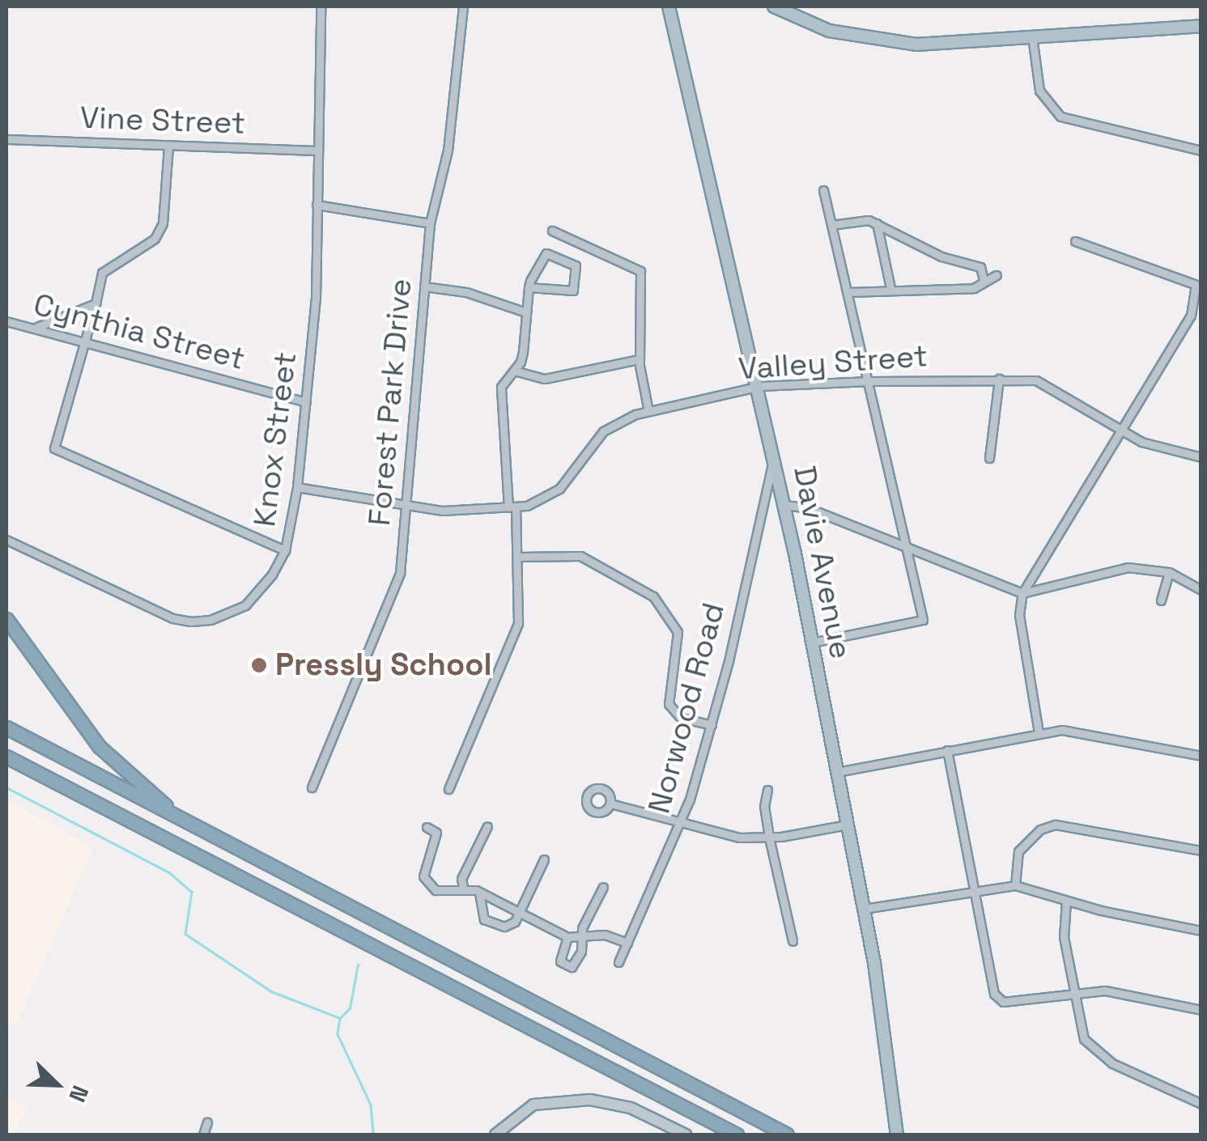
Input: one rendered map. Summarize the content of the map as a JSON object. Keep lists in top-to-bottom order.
{
  "streets": {
    "main road": ["Davie Avenue"],
    "street": [
      "Vine Street",
      "Cynthia Street",
      "Valley Street",
      "Forest Park Drive",
      "Knox Street",
      "Norwood Road"
    ]
  },
  "crossings": [
    ["Vine Street", "Knox Street"],
    ["Cynthia Street", "Knox Street"],
    ["Valley Street", "Forest Park Drive"],
    ["Valley Street", "Knox Street"],
    ["Valley Street", "Davie Avenue"],
    ["Davie Avenue", "Norwood Road"]
  ],
  "places": ["Pressly School"],
  "north": "bottom right"
}
